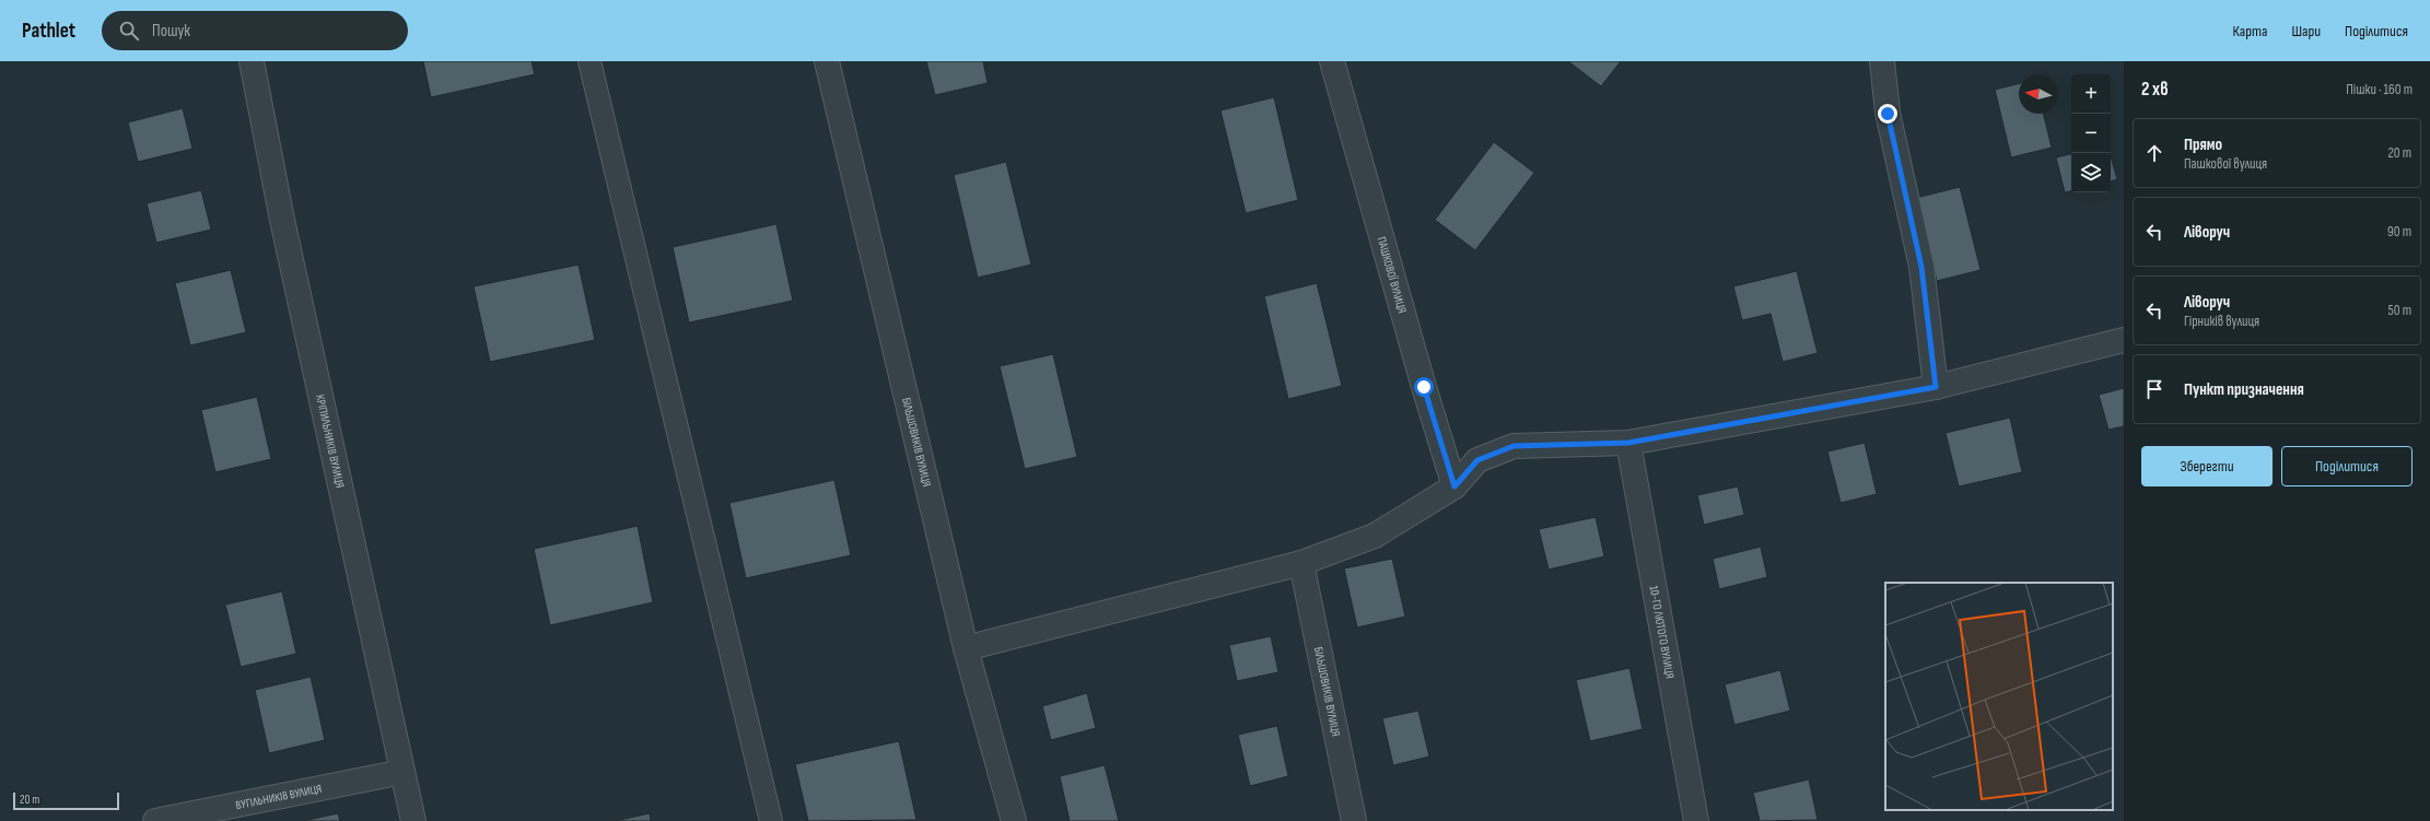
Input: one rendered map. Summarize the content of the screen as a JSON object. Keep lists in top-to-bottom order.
{
  "streets": {
    "street": [
      "ПАШКОВОЇ ВУЛИЦЯ",
      "КРІПИЛЬНИКІВ ВУЛИЦЯ",
      "БІЛЬШОВИКІВ ВУЛИЦЯ",
      "10-ГО ЛЮТОГО ВУЛИЦЯ",
      "ВУГІЛЬНИКІВ ВУЛИЦЯ"
    ]
  },
  "crossings": [
    ["КРІПИЛЬНИКІВ ВУЛИЦЯ", "ВУГІЛЬНИКІВ ВУЛИЦЯ"]
  ],
  "scale_bar": "20 m",
  "north": "left",
  "page": {
    "header": "Pathlet",
    "search": "Пошук",
    "nav": ["Карта", "Шари", "Поділитися"],
    "heading": ["2 хв", "Пішки · 160 m"],
    "map_buttons": ["+", "−"],
    "list": [
      ["Прямо", "Пашкової вулиця", "20 m"],
      ["Ліворуч", "90 m"],
      ["Ліворуч", "Гірників вулиця", "50 m"],
      "Пункт призначення"
    ],
    "buttons": ["Зберегти", "Поділитися"],
    "scale": "20 m"
  }
}
